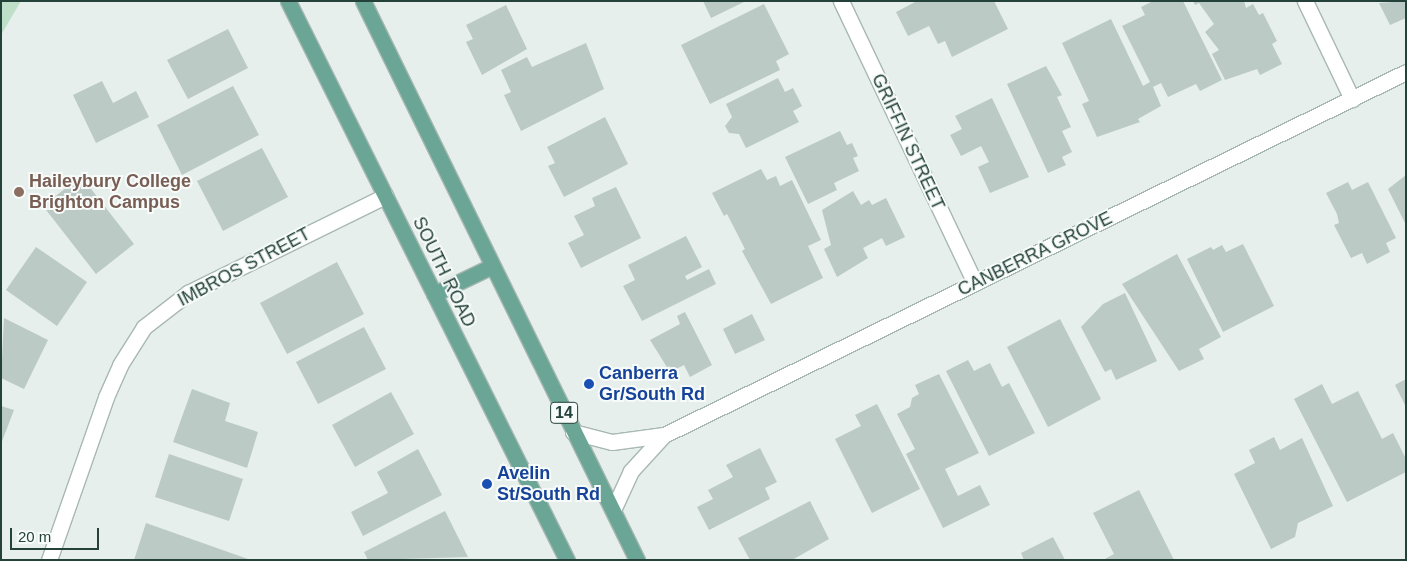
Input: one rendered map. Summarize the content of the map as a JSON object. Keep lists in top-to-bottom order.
{
  "streets": {
    "main road": ["SOUTH ROAD", "14"],
    "street": ["GRIFFIN STREET", "CANBERRA GROVE", "IMBROS STREET"]
  },
  "crossings": [
    ["GRIFFIN STREET", "CANBERRA GROVE"],
    ["CANBERRA GROVE", "14"],
    ["IMBROS STREET", "SOUTH ROAD"]
  ],
  "places": ["Haileybury College Brighton Campus", "Canberra Gr/South Rd", "Avelin St/South Rd"],
  "scale_bar": "20 m"
}
